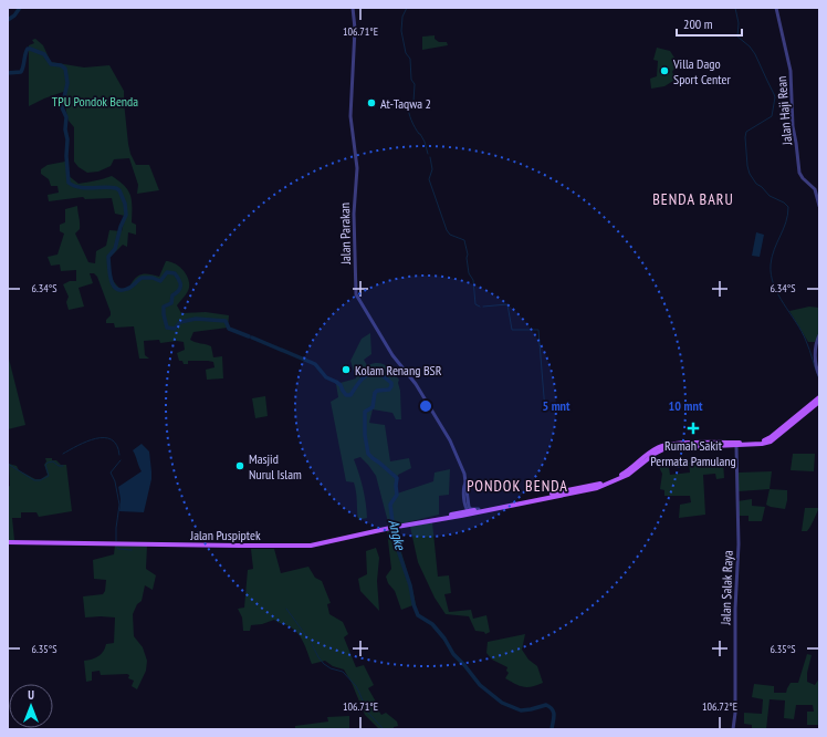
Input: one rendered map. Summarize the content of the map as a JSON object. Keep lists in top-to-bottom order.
{
  "streets": {
    "main road": ["Jalan Puspiptek"],
    "street": ["Jalan Haji Rean", "Jalan Parakan", "Jalan Salak Raya"]
  },
  "crossings": [
    ["Jalan Parakan", "Jalan Puspiptek"]
  ],
  "districts": ["BENDA BARU", "PONDOK BENDA"],
  "water": ["Angke"],
  "parks": ["TPU Pondok Benda"],
  "places": {
    "other": [
      "Villa Dago Sport Center",
      "At-Taqwa 2",
      "Kolam Renang BSR",
      "Masjid Nurul Islam"
    ],
    "health": ["Rumah Sakit Permata Pamulang"]
  },
  "scale_bar": "200 m",
  "north": "top",
  "coordinates": [
    "106.71°E",
    "6.34°S",
    "6.35°S",
    "106.72°E"
  ],
  "rings": ["5 mnt", "10 mnt"]
}
